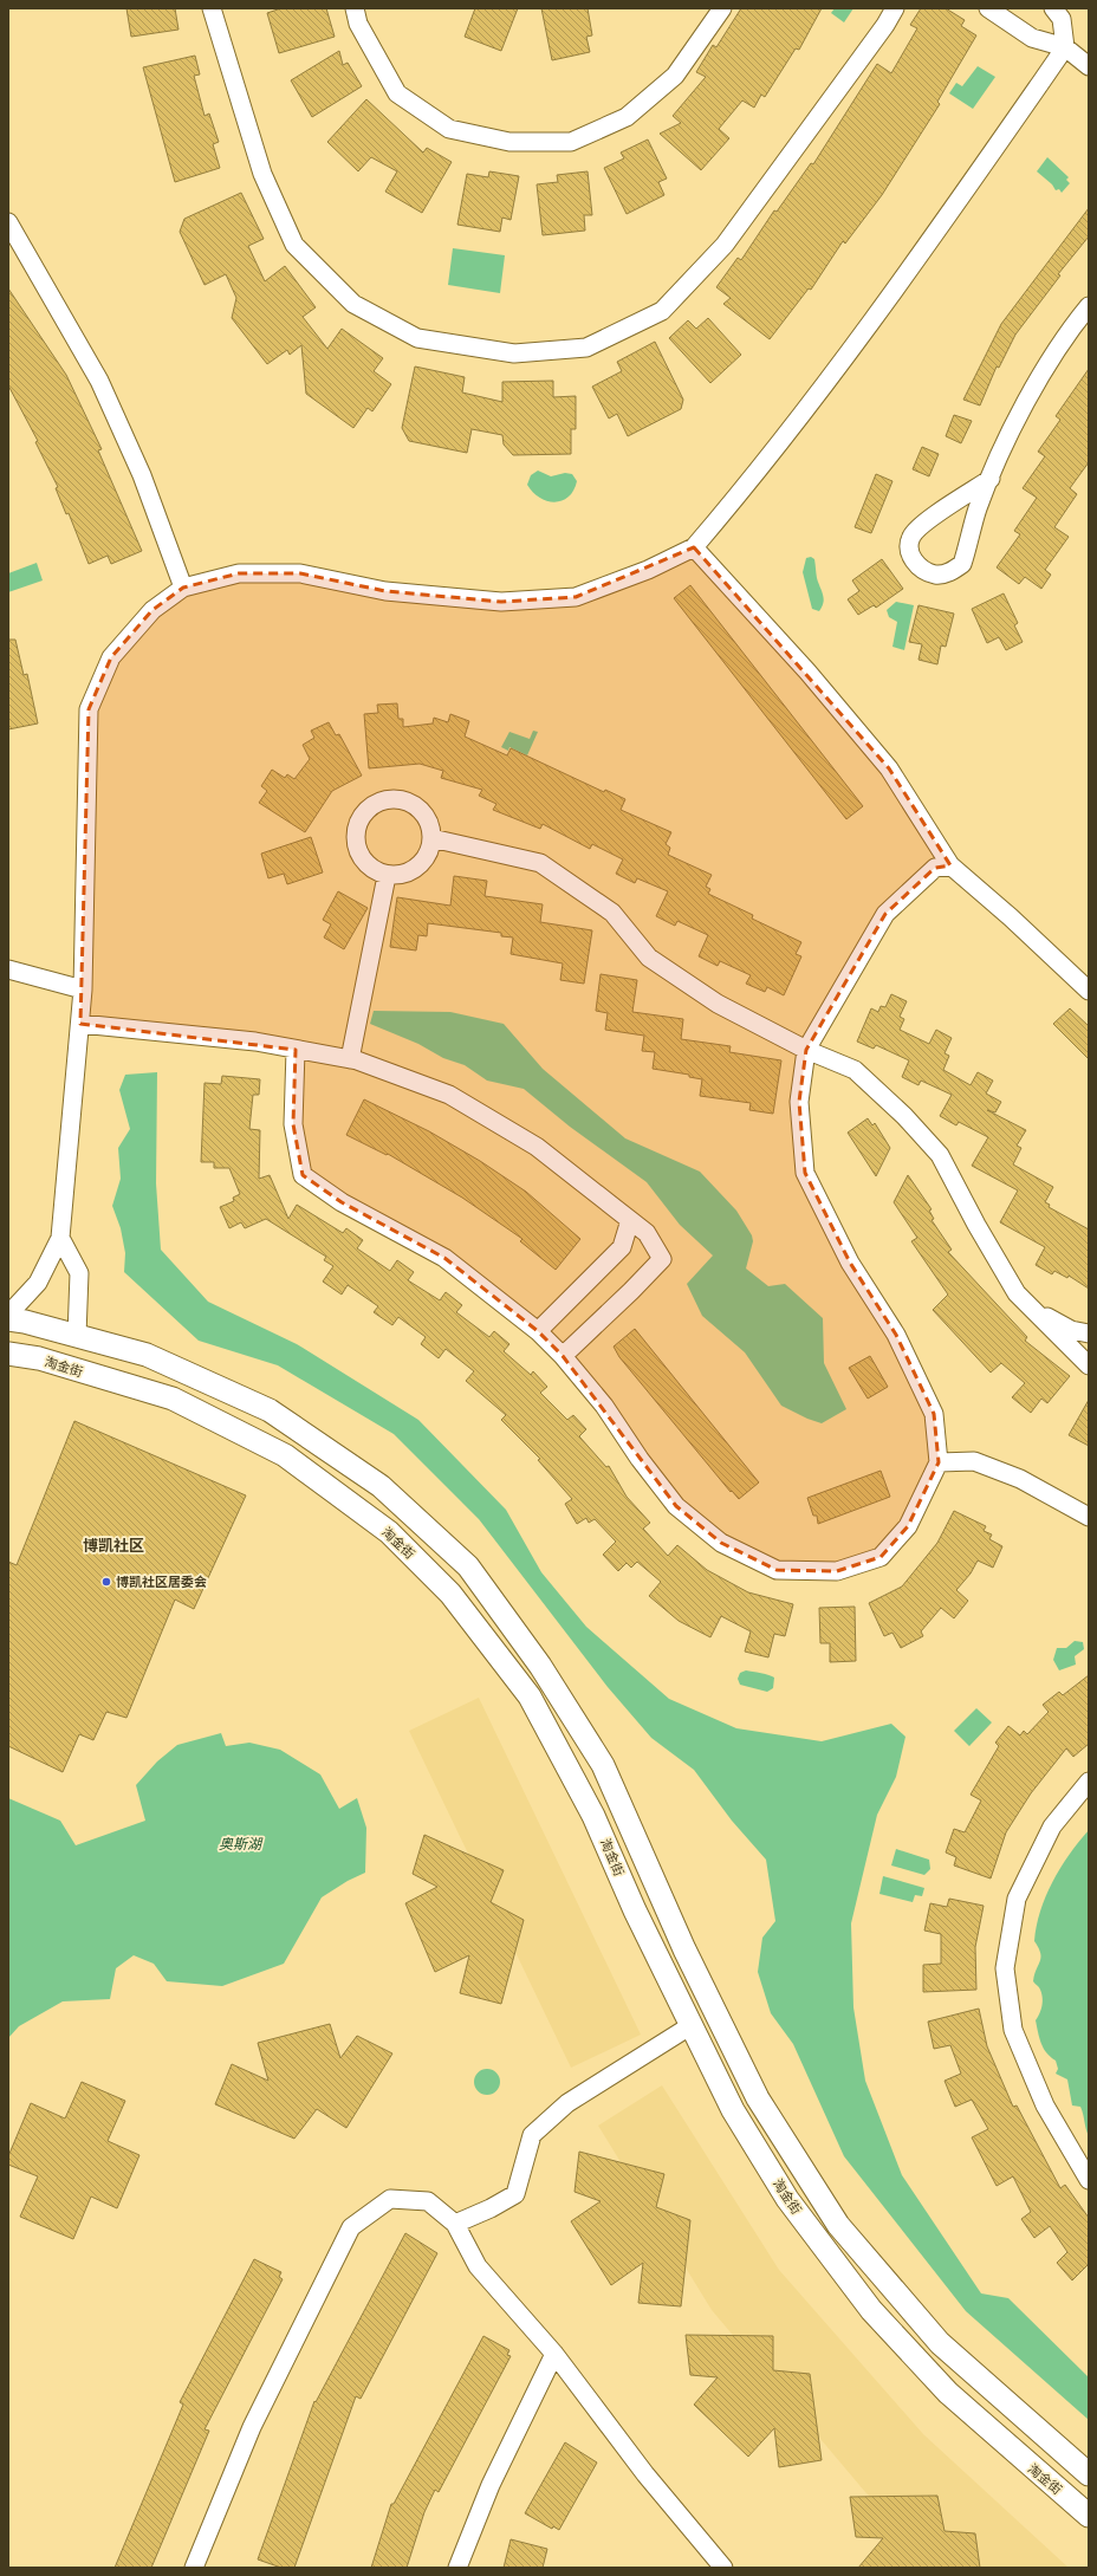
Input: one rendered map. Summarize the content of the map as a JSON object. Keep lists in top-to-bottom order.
{
  "streets": {
    "street": ["淘金街"]
  },
  "districts": ["博凯社区"],
  "water": ["奥斯湖"],
  "places": ["博凯社区居委会"]
}
